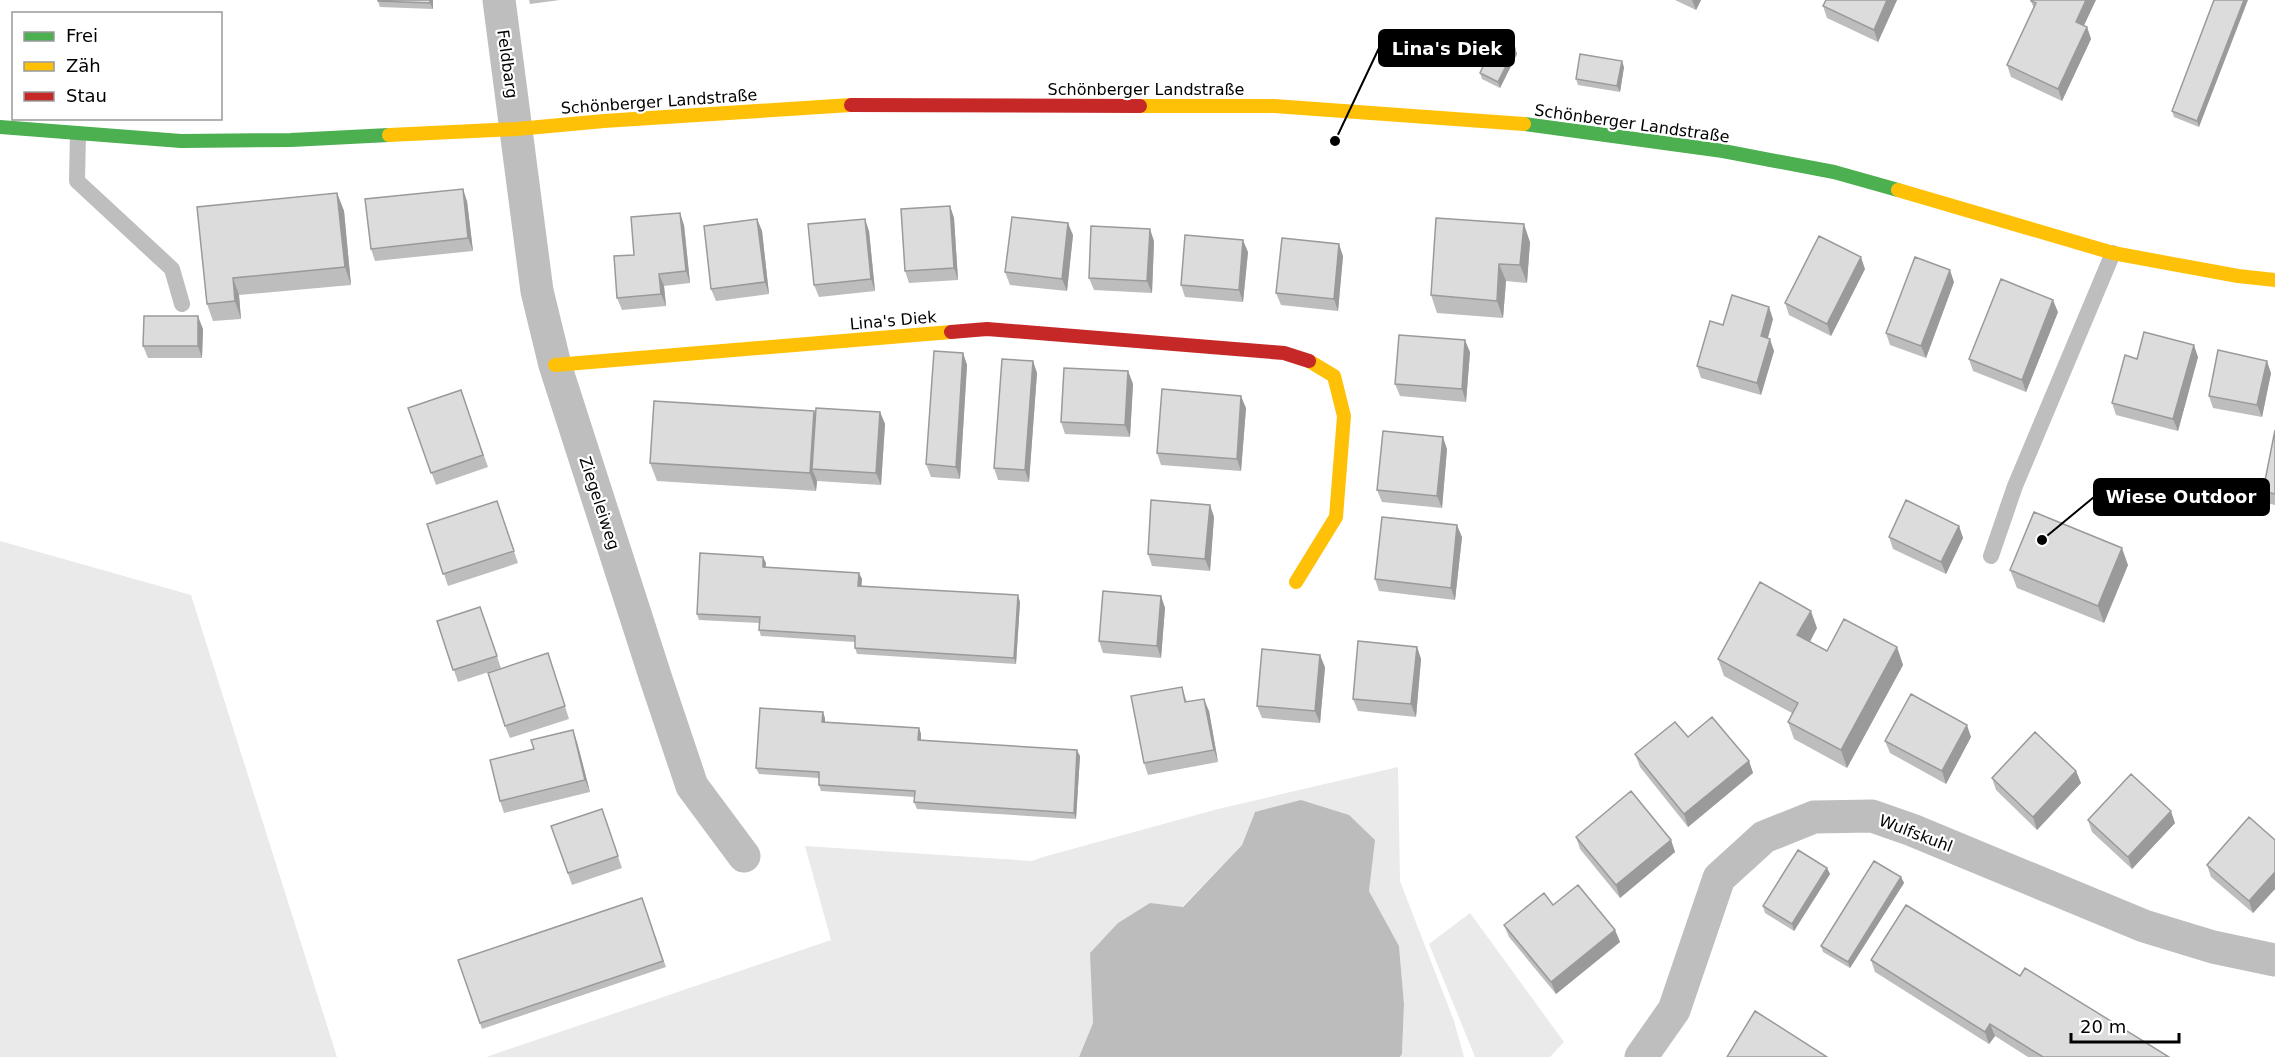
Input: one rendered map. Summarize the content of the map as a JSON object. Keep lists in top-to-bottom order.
{
  "streets": {
    "main road": ["Schönberger Landstraße", "Lina's Diek"],
    "street": ["Feldbarg", "Ziegeleiweg", "Wulfskuhl"]
  },
  "crossings": [
    ["Feldbarg", "Schönberger Landstraße"],
    ["Feldbarg", "Ziegeleiweg"],
    ["Schönberger Landstraße", "Ziegeleiweg"],
    ["Lina's Diek", "Ziegeleiweg"]
  ],
  "places": ["Lina's Diek", "Wiese Outdoor"],
  "legend": ["Frei", "Zäh", "Stau"],
  "scale_bar": "20 m"
}
